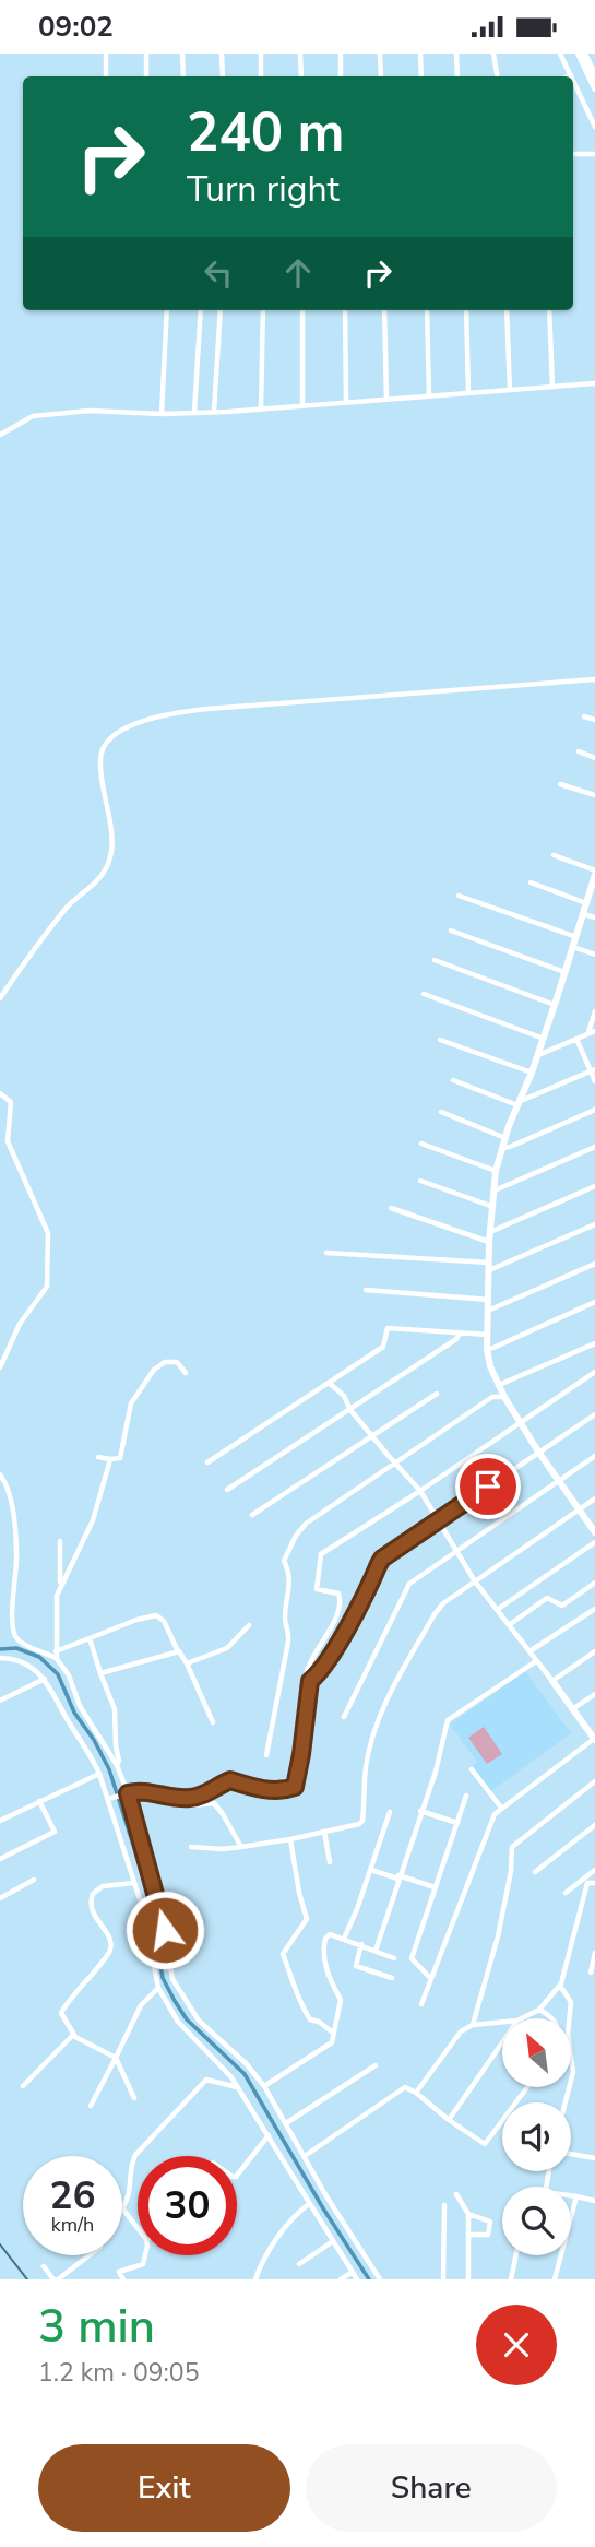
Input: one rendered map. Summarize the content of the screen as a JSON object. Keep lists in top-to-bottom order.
{
  "north": "top left",
  "page": {
    "status": "09:02",
    "turn": ["240 m", "Turn right"],
    "speed": "26 km/h",
    "limit": "30",
    "heading": ["3 min", "1.2 km · 09:05"],
    "buttons": ["Exit", "Share"]
  }
}
